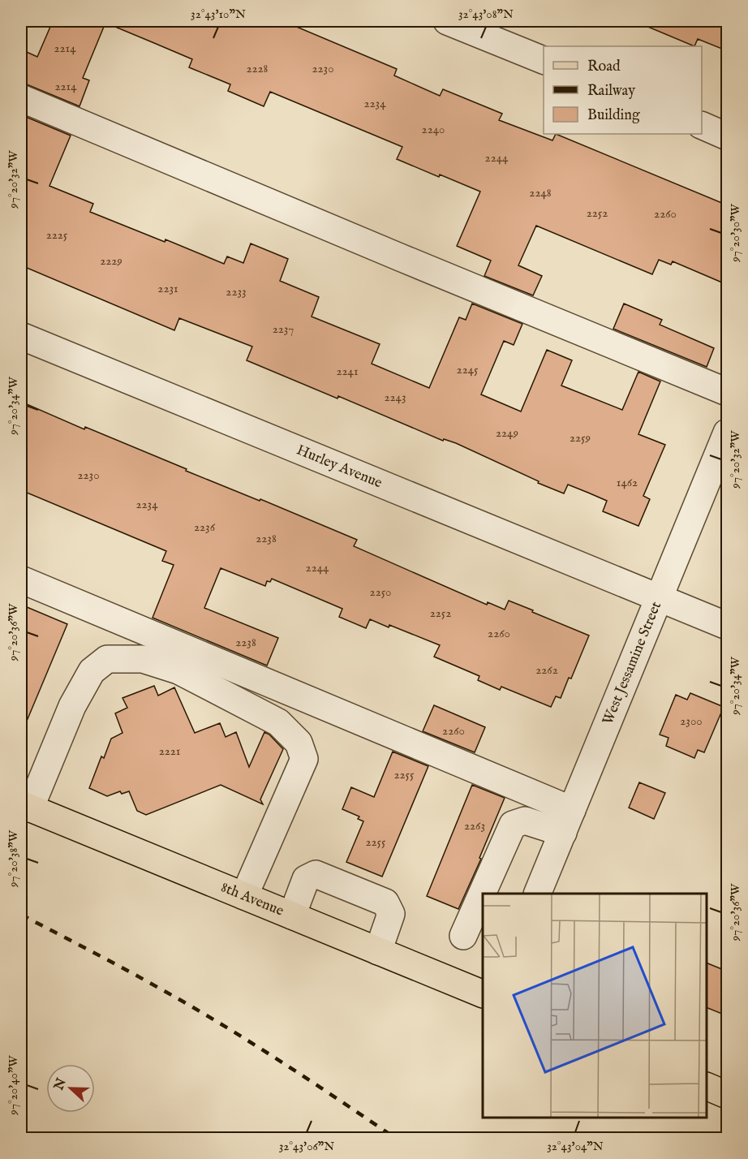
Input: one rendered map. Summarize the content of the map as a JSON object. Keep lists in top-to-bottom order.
{
  "streets": {
    "main road": ["8th Avenue"],
    "street": ["Hurley Avenue", "West Jessamine Street"]
  },
  "crossings": [
    ["Hurley Avenue", "West Jessamine Street"]
  ],
  "house_numbers": [
    "2214",
    "2228",
    "2230",
    "2214",
    "2234",
    "2240",
    "2244",
    "2248",
    "2252",
    "2260",
    "2225",
    "2229",
    "2231",
    "2233",
    "2237",
    "2245",
    "2241",
    "2243",
    "2249",
    "2259",
    "2230",
    "1462",
    "2234",
    "2236",
    "2238",
    "2244",
    "2250",
    "2252",
    "2260",
    "2238",
    "2262",
    "2300",
    "2260",
    "2221",
    "2255",
    "2263",
    "2255"
  ],
  "legend": ["Road", "Railway", "Building"],
  "north": "left",
  "coordinates": [
    "32°43'10\"N",
    "32°43'08\"N",
    "97°20'32\"W",
    "97°20'30\"W",
    "97°20'34\"W",
    "97°20'36\"W",
    "97°20'38\"W",
    "97°20'40\"W",
    "32°43'06\"N",
    "32°43'04\"N"
  ]
}
